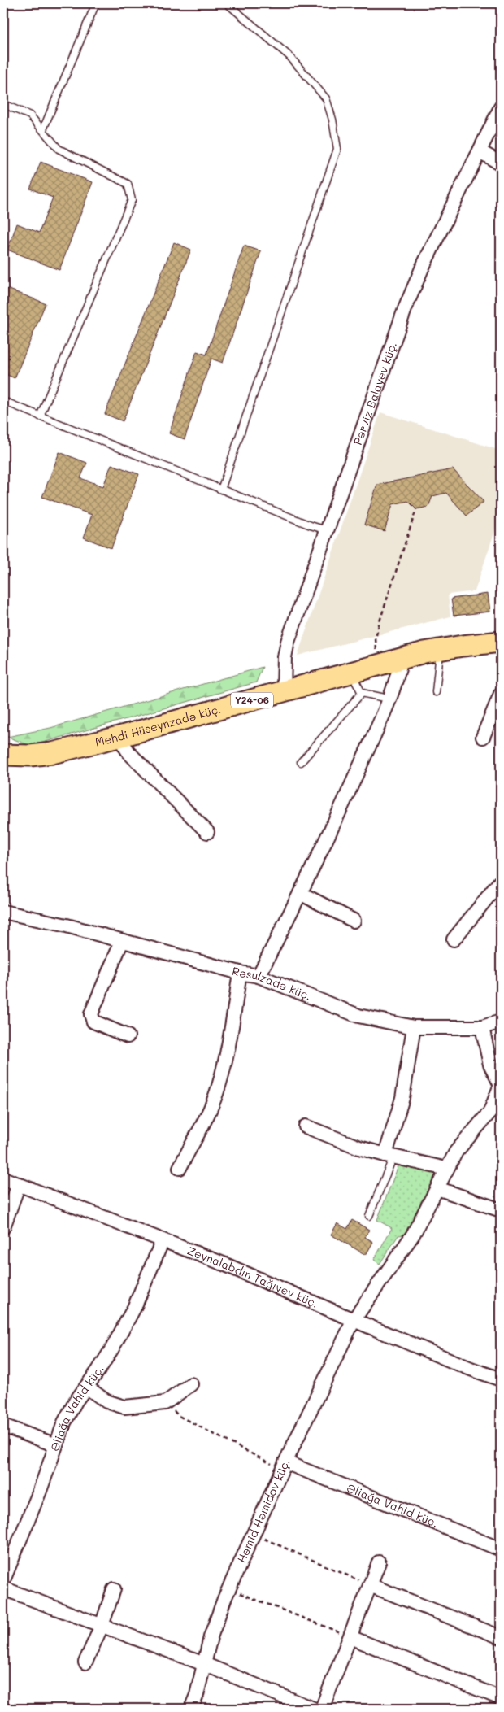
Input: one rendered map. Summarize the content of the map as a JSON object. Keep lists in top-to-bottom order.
{
  "streets": {
    "main road": ["Y24-06", "Mehdi Hüseynzadə küç."],
    "street": [
      "Pərviz Balayev küç.",
      "Rəsulzadə küç.",
      "Zeynalabdin Tağıyev küç.",
      "Əliağa Vahid küç.",
      "Həmid Həmidov küç."
    ]
  },
  "crossings": [
    ["Pərviz Balayev küç.", "Mehdi Hüseynzadə küç."],
    ["Zeynalabdin Tağıyev küç.", "Əliağa Vahid küç."],
    ["Zeynalabdin Tağıyev küç.", "Həmid Həmidov küç."],
    ["Əliağa Vahid küç.", "Həmid Həmidov küç."]
  ]
}
